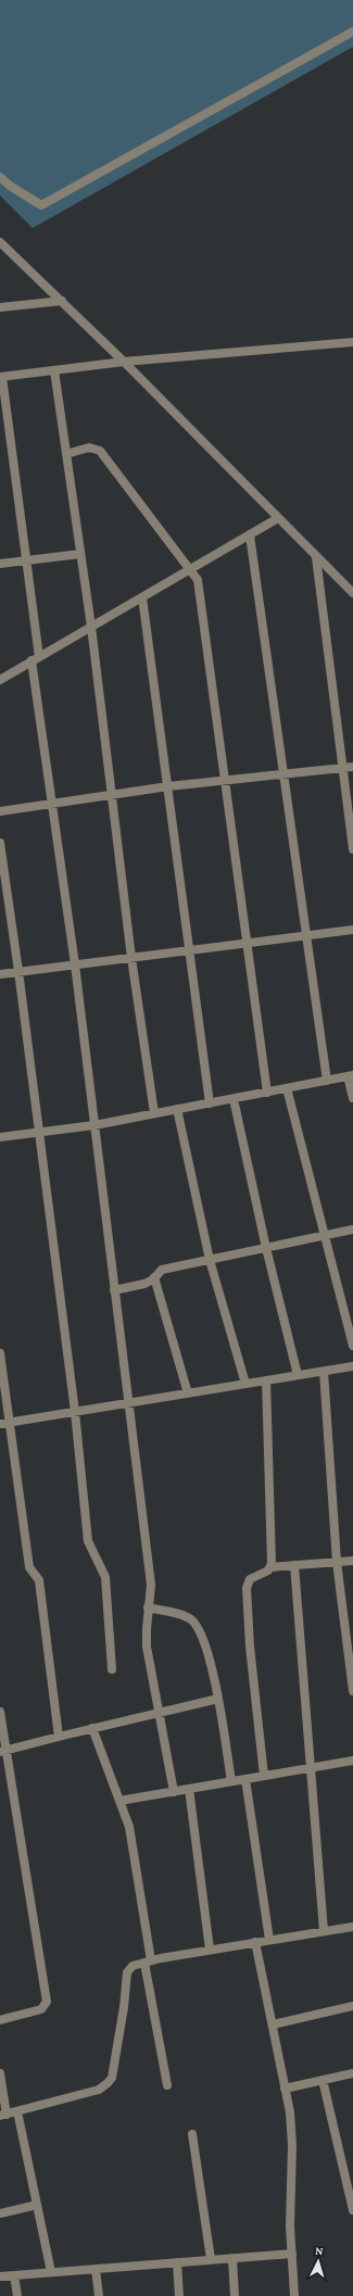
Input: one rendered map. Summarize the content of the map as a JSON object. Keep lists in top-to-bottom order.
{
  "north": "top"
}
